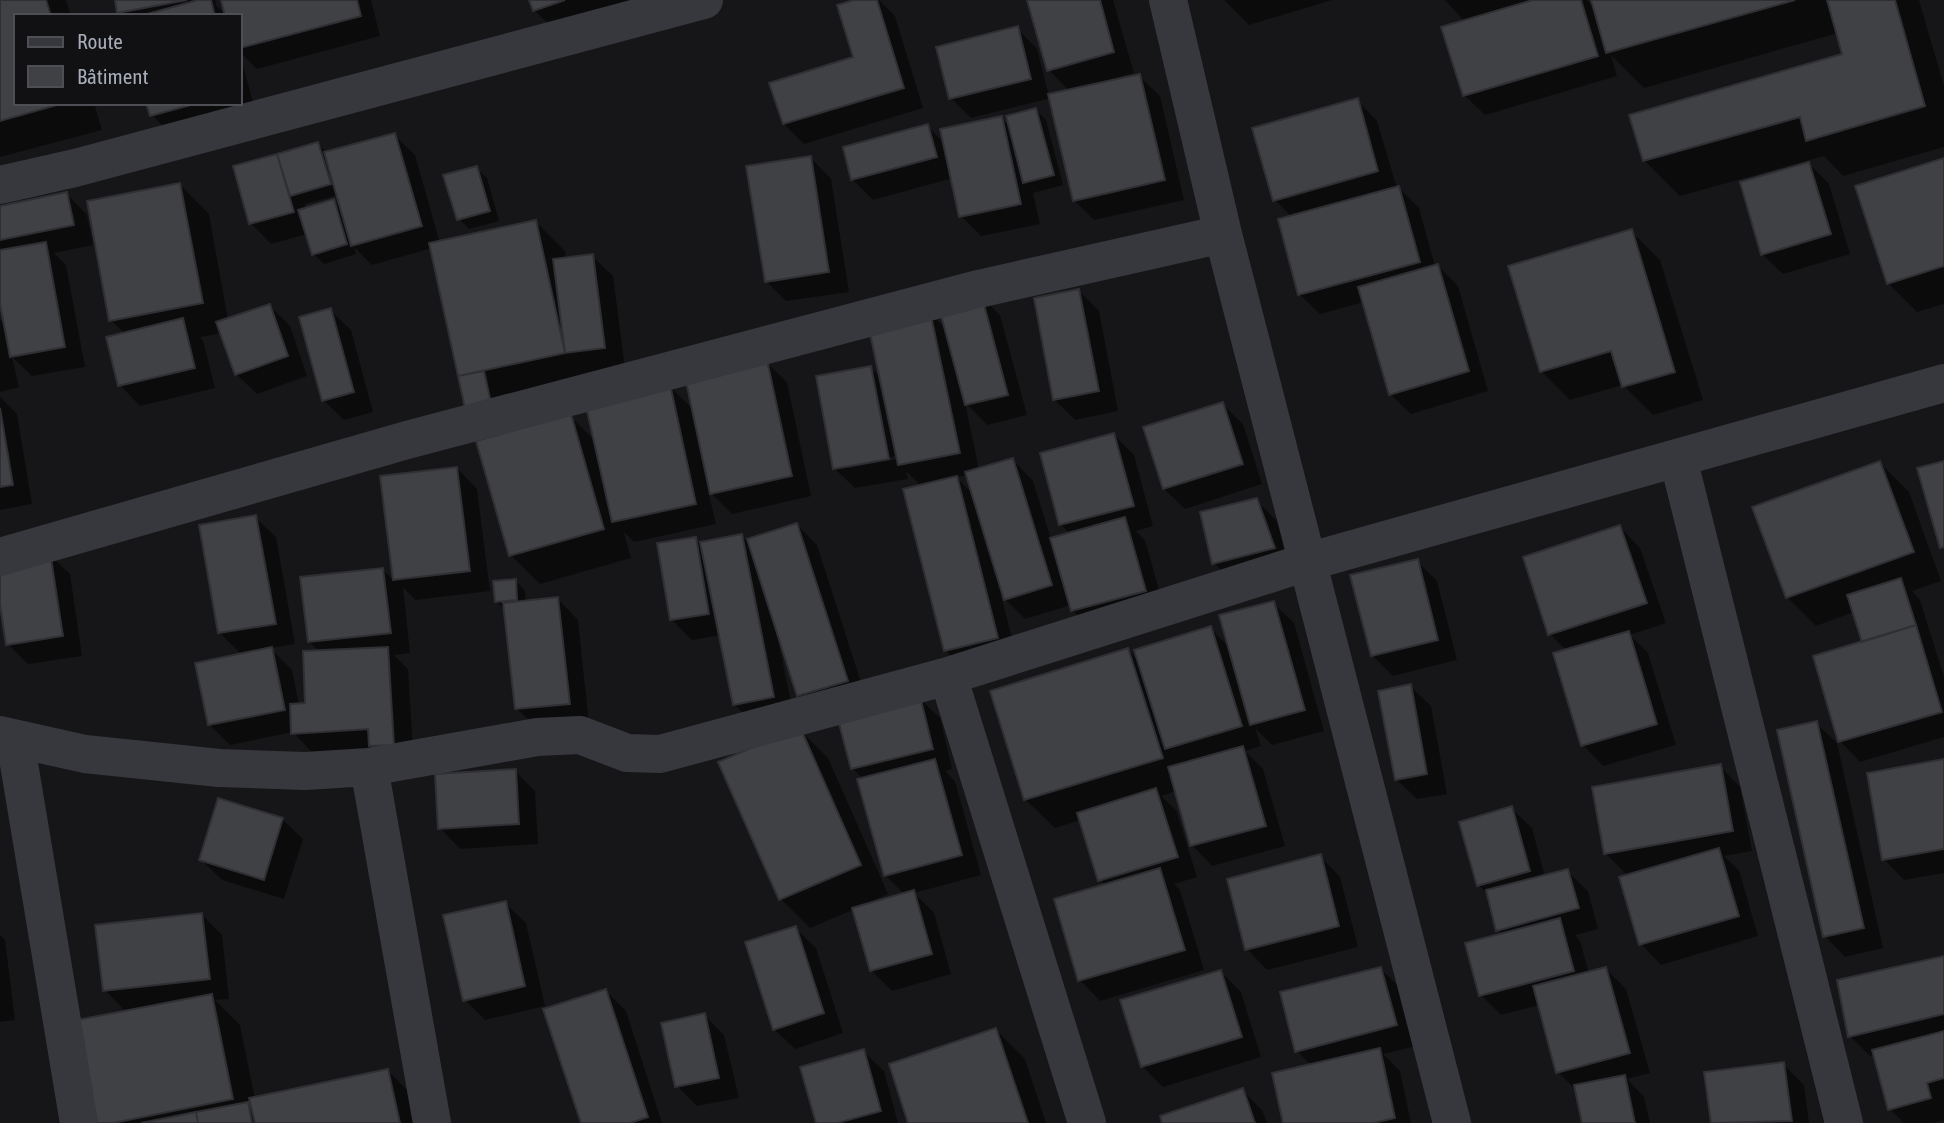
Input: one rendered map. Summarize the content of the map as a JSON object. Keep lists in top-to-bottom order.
{
  "legend": ["Route", "Bâtiment"]
}
